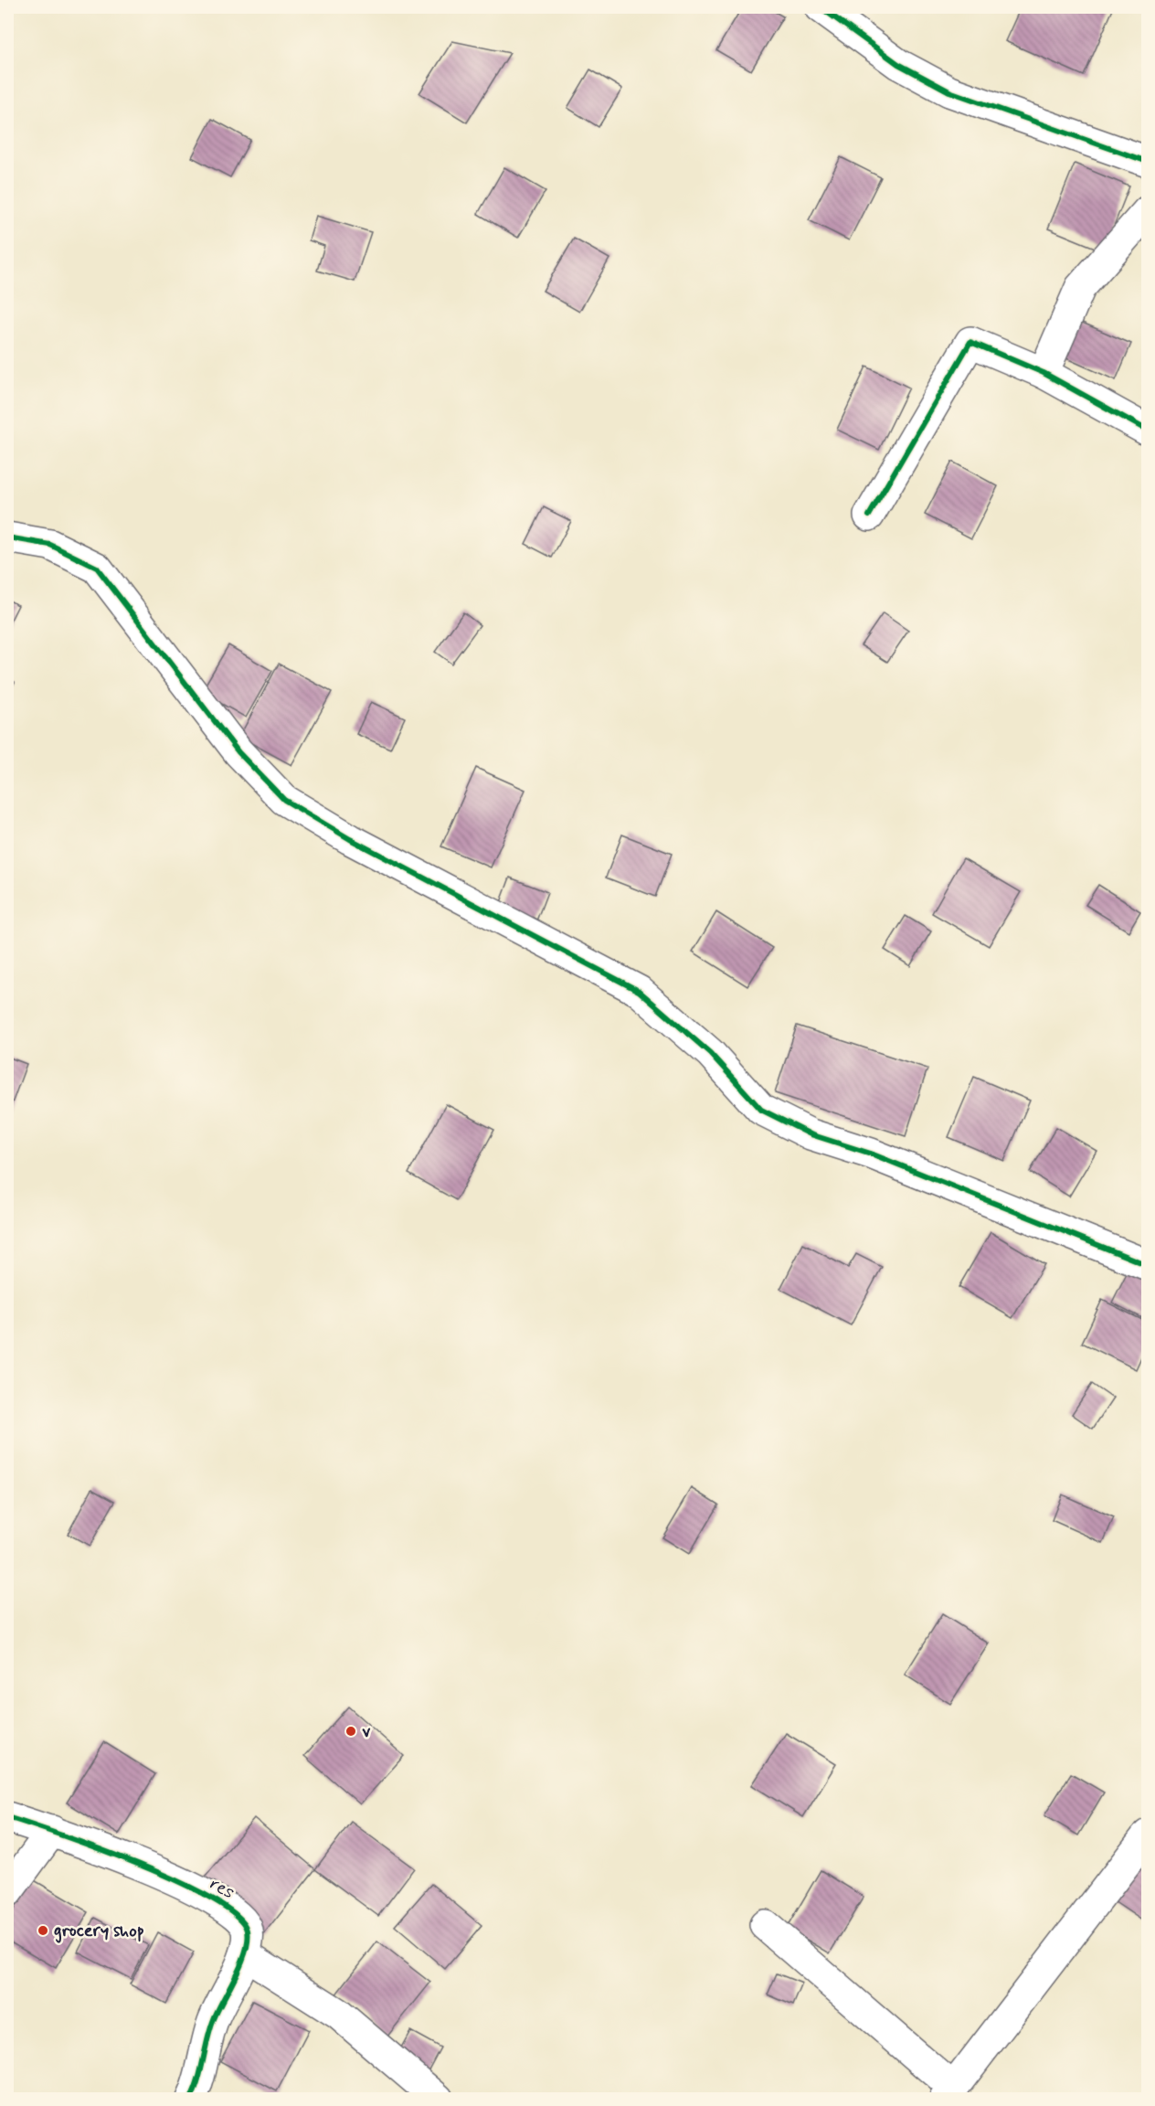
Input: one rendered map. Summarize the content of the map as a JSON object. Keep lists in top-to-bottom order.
{
  "streets": {
    "street": ["res"]
  },
  "places": ["v", "grocery shop"]
}
